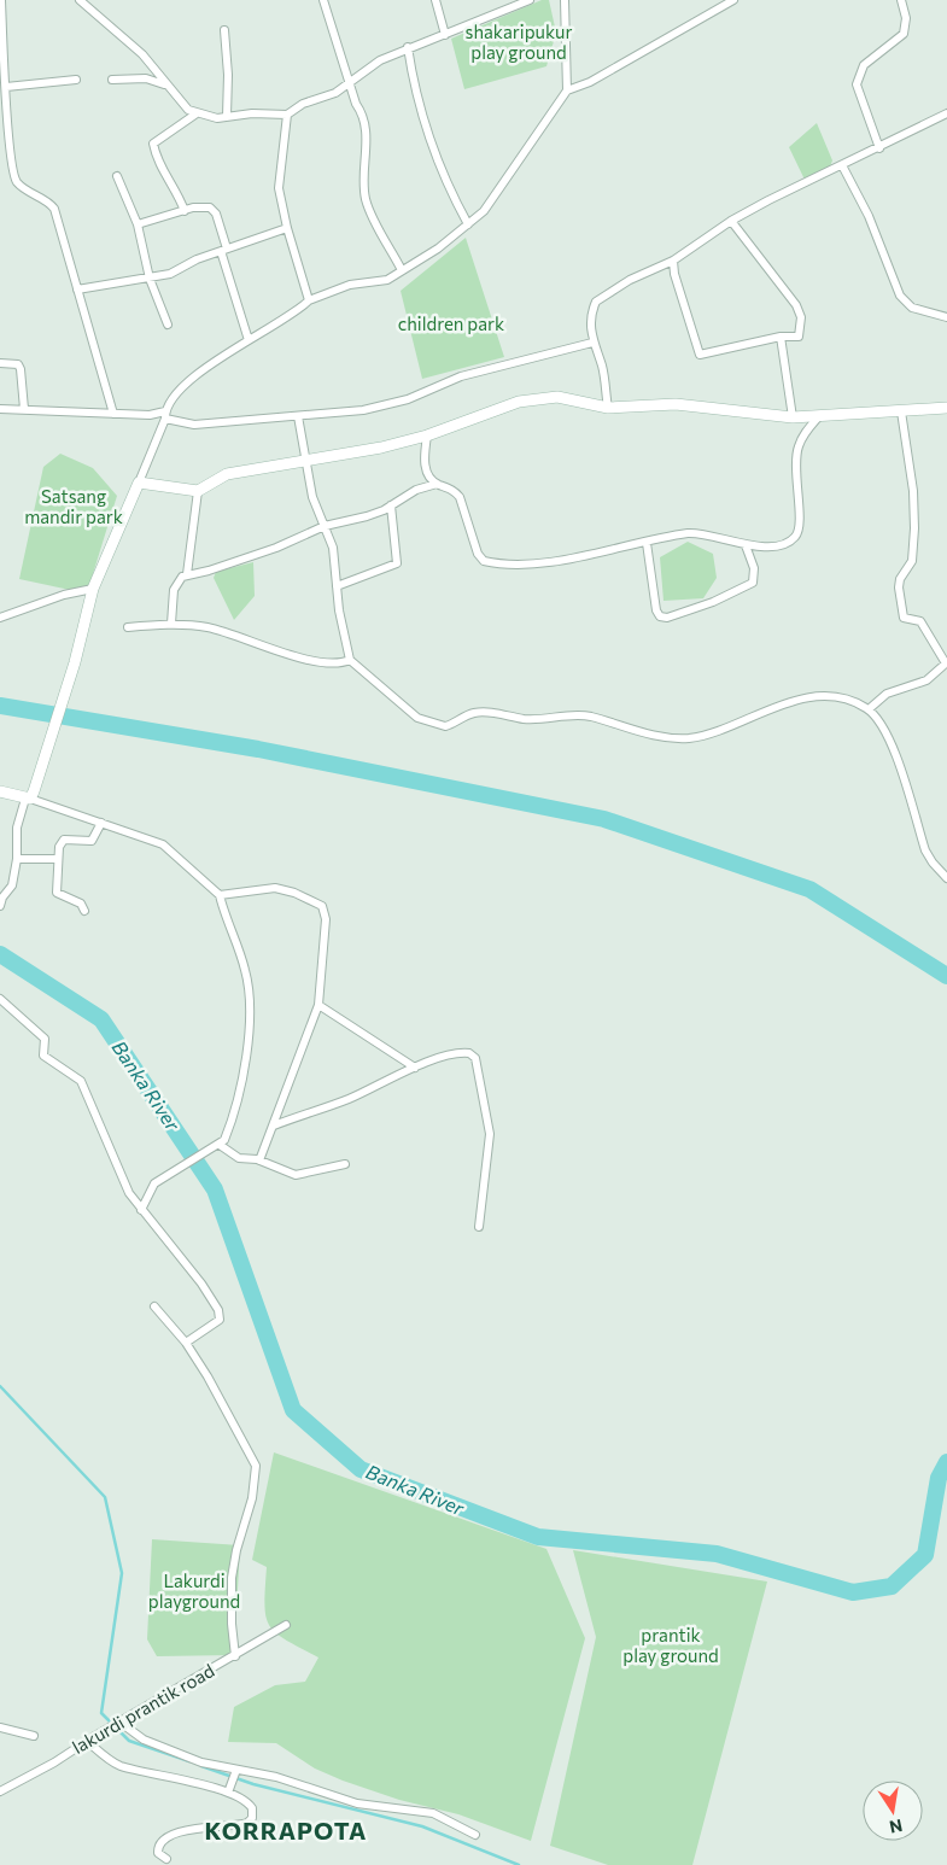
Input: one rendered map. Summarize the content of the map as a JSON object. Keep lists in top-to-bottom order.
{
  "streets": {
    "street": ["lakurdi prantik road"]
  },
  "districts": ["KORRAPOTA"],
  "water": ["Banka River"],
  "parks": [
    "shakaripukur play ground",
    "children park",
    "Satsang mandir park",
    "Lakurdi playground",
    "prantik play ground"
  ],
  "north": "bottom"
}
